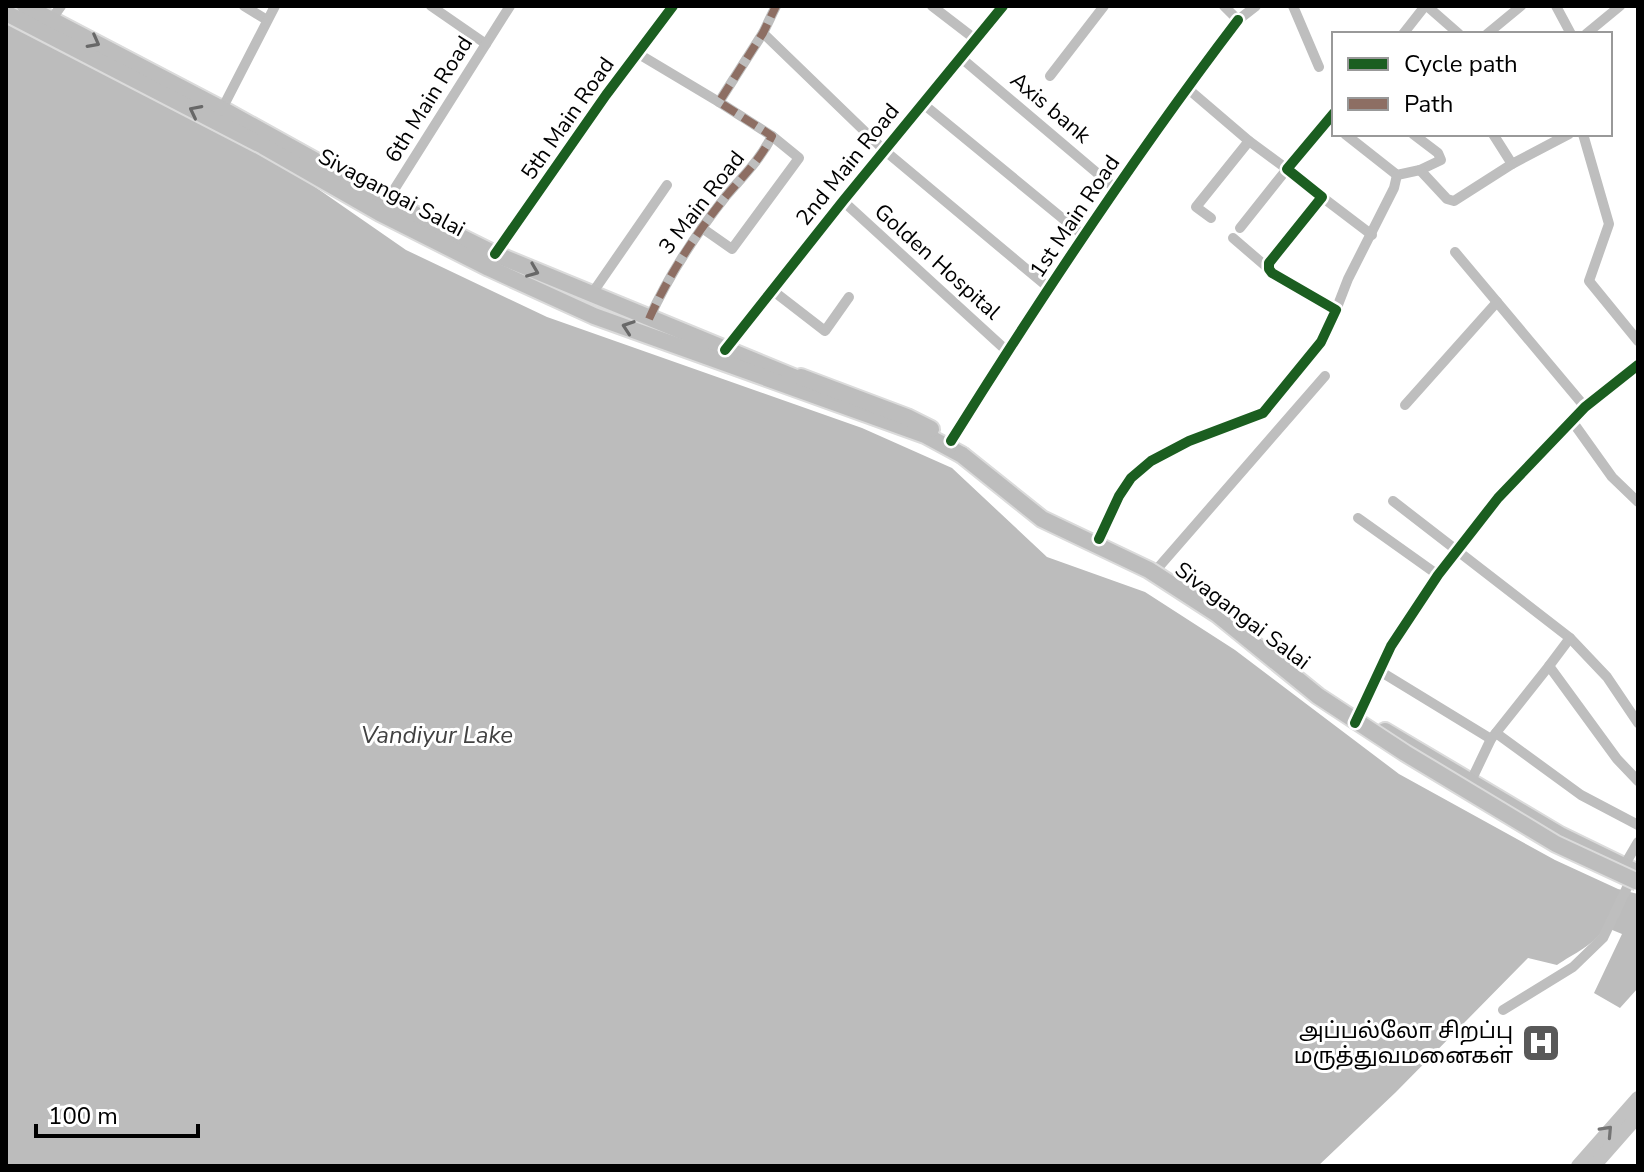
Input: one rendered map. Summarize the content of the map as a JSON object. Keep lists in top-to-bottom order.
{
  "streets": {
    "main road": ["Sivagangai Salai"],
    "street": [
      "6th Main Road",
      "Axis bank",
      "5th Main Road",
      "2nd Main Road",
      "3 Main Road",
      "1st Main Road",
      "Golden Hospital"
    ]
  },
  "crossings": [
    ["6th Main Road", "Sivagangai Salai"],
    ["Axis bank", "2nd Main Road"],
    ["Axis bank", "1st Main Road"],
    ["5th Main Road", "Sivagangai Salai"],
    ["5th Main Road", "3 Main Road"],
    ["2nd Main Road", "Sivagangai Salai"],
    ["2nd Main Road", "Golden Hospital"],
    ["Sivagangai Salai", "3 Main Road"],
    ["Sivagangai Salai", "1st Main Road"],
    ["1st Main Road", "Golden Hospital"]
  ],
  "water": ["Vandiyur Lake"],
  "places": {
    "hospital": ["அப்பல்லோ சிறப்பு மருத்துவமனைகள்"]
  },
  "legend": ["Cycle path", "Path"],
  "scale_bar": "100 m"
}
